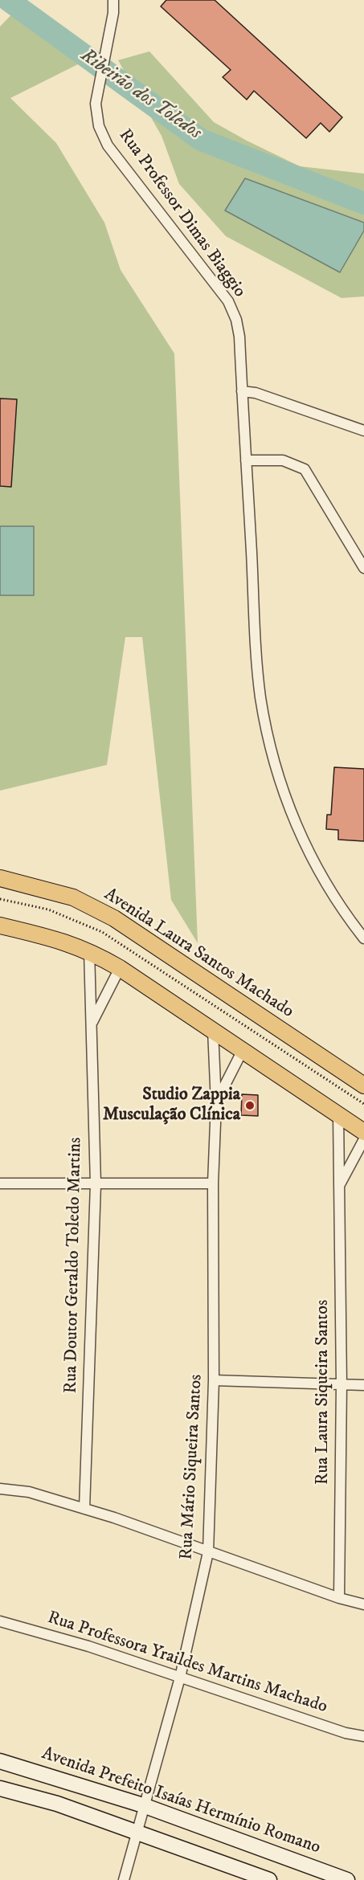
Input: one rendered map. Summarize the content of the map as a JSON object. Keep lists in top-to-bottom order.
{
  "streets": {
    "main road": ["Avenida Laura Santos Machado", "Avenida Prefeito Isaías Hermínio Romano"],
    "street": [
      "Rua Professor Dimas Biaggio",
      "Rua Doutor Geraldo Toledo Martins",
      "Rua Laura Siqueira Santos",
      "Rua Mário Siqueira Santos",
      "Rua Professora Yraildes Martins Machado"
    ]
  },
  "crossings": [
    ["Rua Mário Siqueira Santos", "Rua Professora Yraildes Martins Machado"],
    ["Rua Mário Siqueira Santos", "Avenida Prefeito Isaías Hermínio Romano"]
  ],
  "water": ["Ribeirão dos Toledos"],
  "places": ["Studio Zappia Musculação Clínica"]
}
